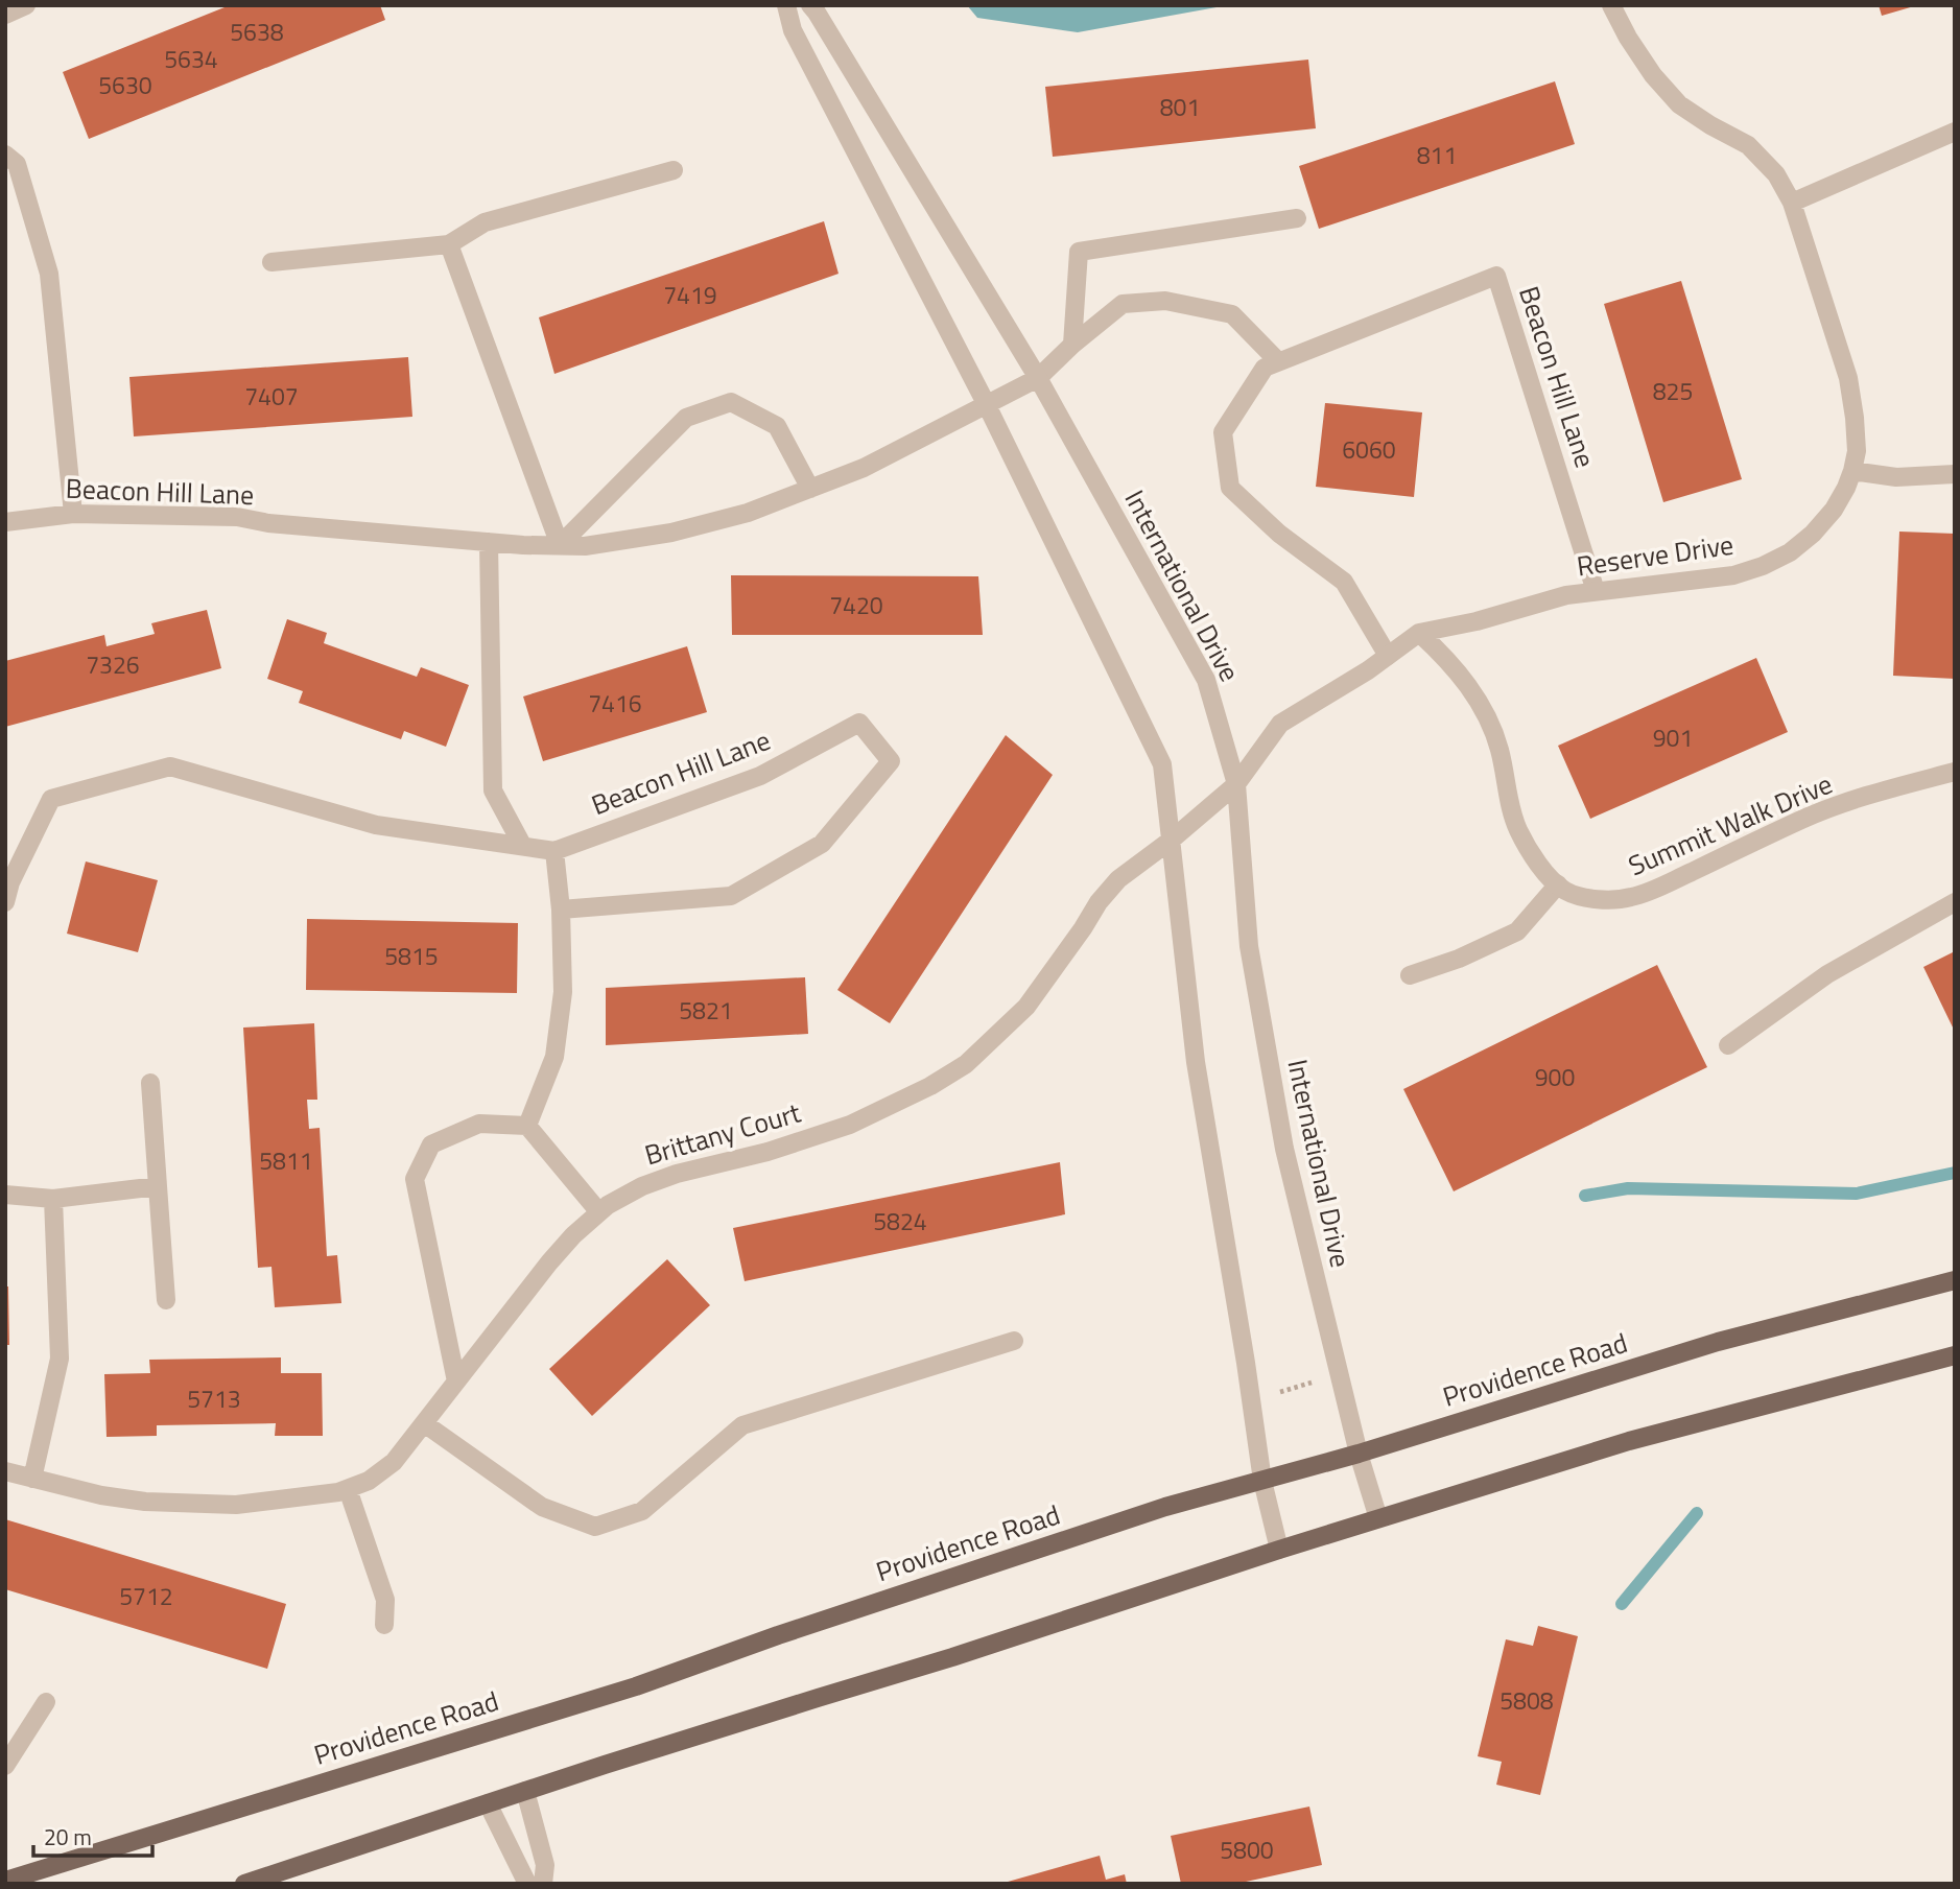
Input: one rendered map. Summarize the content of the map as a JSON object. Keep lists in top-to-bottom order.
{
  "streets": {
    "main road": ["Providence Road"],
    "street": [
      "Beacon Hill Lane",
      "Reserve Drive",
      "International Drive",
      "Summit Walk Drive",
      "Brittany Court"
    ]
  },
  "crossings": [
    ["Beacon Hill Lane", "Reserve Drive"],
    ["Beacon Hill Lane", "International Drive"],
    ["Reserve Drive", "International Drive"],
    ["Reserve Drive", "Summit Walk Drive"],
    ["Reserve Drive", "Brittany Court"],
    ["International Drive", "Brittany Court"],
    ["International Drive", "Providence Road"]
  ],
  "house_numbers": [
    "5638",
    "5634",
    "5630",
    "801",
    "811",
    "7419",
    "825",
    "7407",
    "6060",
    "7420",
    "7326",
    "7416",
    "901",
    "5815",
    "5821",
    "900",
    "5811",
    "5824",
    "5713",
    "5712",
    "5808",
    "5800"
  ],
  "scale_bar": "20 m"
}
